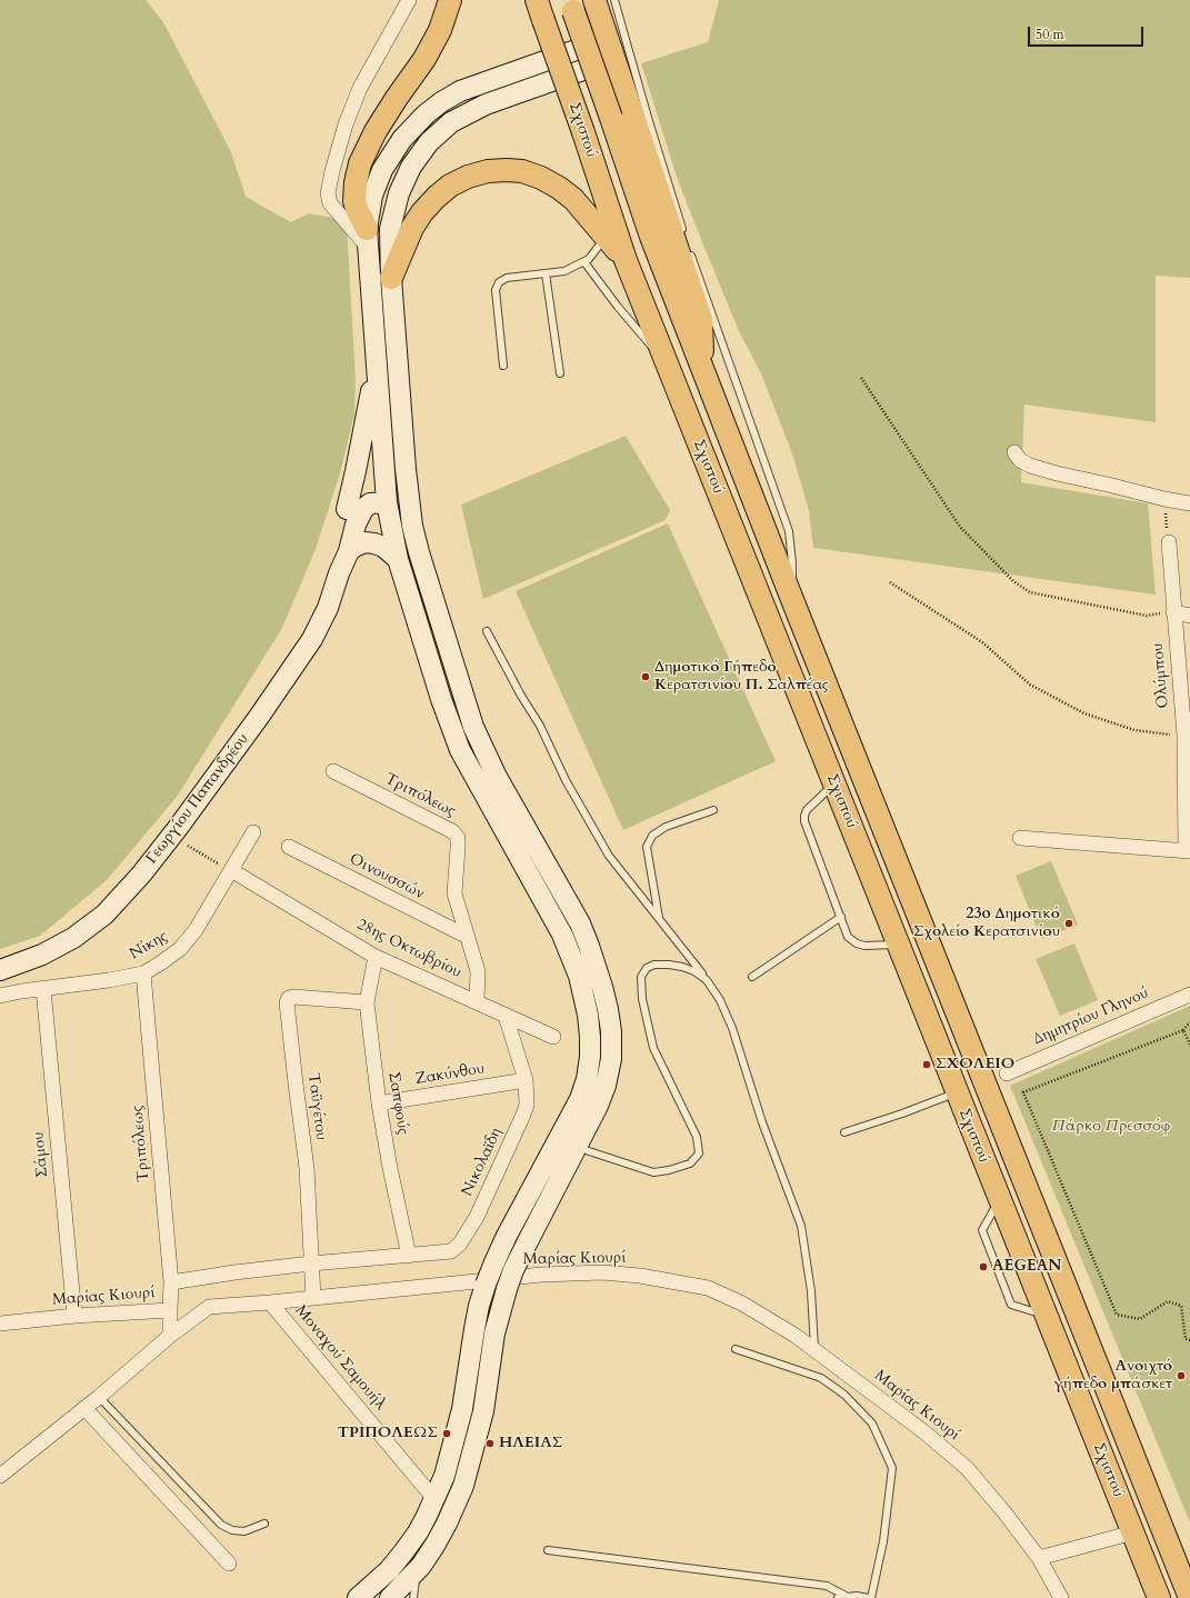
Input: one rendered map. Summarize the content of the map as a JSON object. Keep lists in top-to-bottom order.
{
  "streets": {
    "main road": ["Σχιστού", "Γεωργίου Παπανδρέου"],
    "street": [
      "Ολύμπου",
      "Τριπόλεως",
      "Οινουσσών",
      "Νίκης",
      "28ης Οκτωβρίου",
      "Δημητρίου Γληνού",
      "Ζακύνθου",
      "Σαπφούς",
      "Ταϋγέτου",
      "Σάμου",
      "Νικολαϊδη",
      "Μαρίας Κιουρί",
      "Μοναχού Σαμουήλ"
    ]
  },
  "crossings": [
    ["Τριπόλεως", "Οινουσσών"],
    ["Τριπόλεως", "Νίκης"],
    ["Τριπόλεως", "28ης Οκτωβρίου"],
    ["Τριπόλεως", "Μαρίας Κιουρί"],
    ["Νίκης", "28ης Οκτωβρίου"],
    ["Νίκης", "Σάμου"],
    ["28ης Οκτωβρίου", "Σαπφούς"],
    ["Ζακύνθου", "Σαπφούς"],
    ["Ζακύνθου", "Νικολαϊδη"],
    ["Σαπφούς", "Ταϋγέτου"],
    ["Σαπφούς", "Μαρίας Κιουρί"],
    ["Ταϋγέτου", "Μαρίας Κιουρί"],
    ["Σάμου", "Μαρίας Κιουρί"],
    ["Νικολαϊδη", "Μαρίας Κιουρί"],
    ["Μαρίας Κιουρί", "Μοναχού Σαμουήλ"]
  ],
  "parks": ["Πάρκο Πρεσσόφ"],
  "places": [
    "Δημοτικό Γήπεδο Κερατσινίου Π. Σαλπέας",
    "23o Δημοτικό Σχολείο Κερατσινίου",
    "ΣΧΟΛΕΙΟ",
    "AEGEAN",
    "Ανοιχτό γήπεδο μπάσκετ",
    "ΤΡΙΠΟΛΕΩΣ",
    "ΗΛΕΙΑΣ"
  ],
  "scale_bar": "50 m"
}
